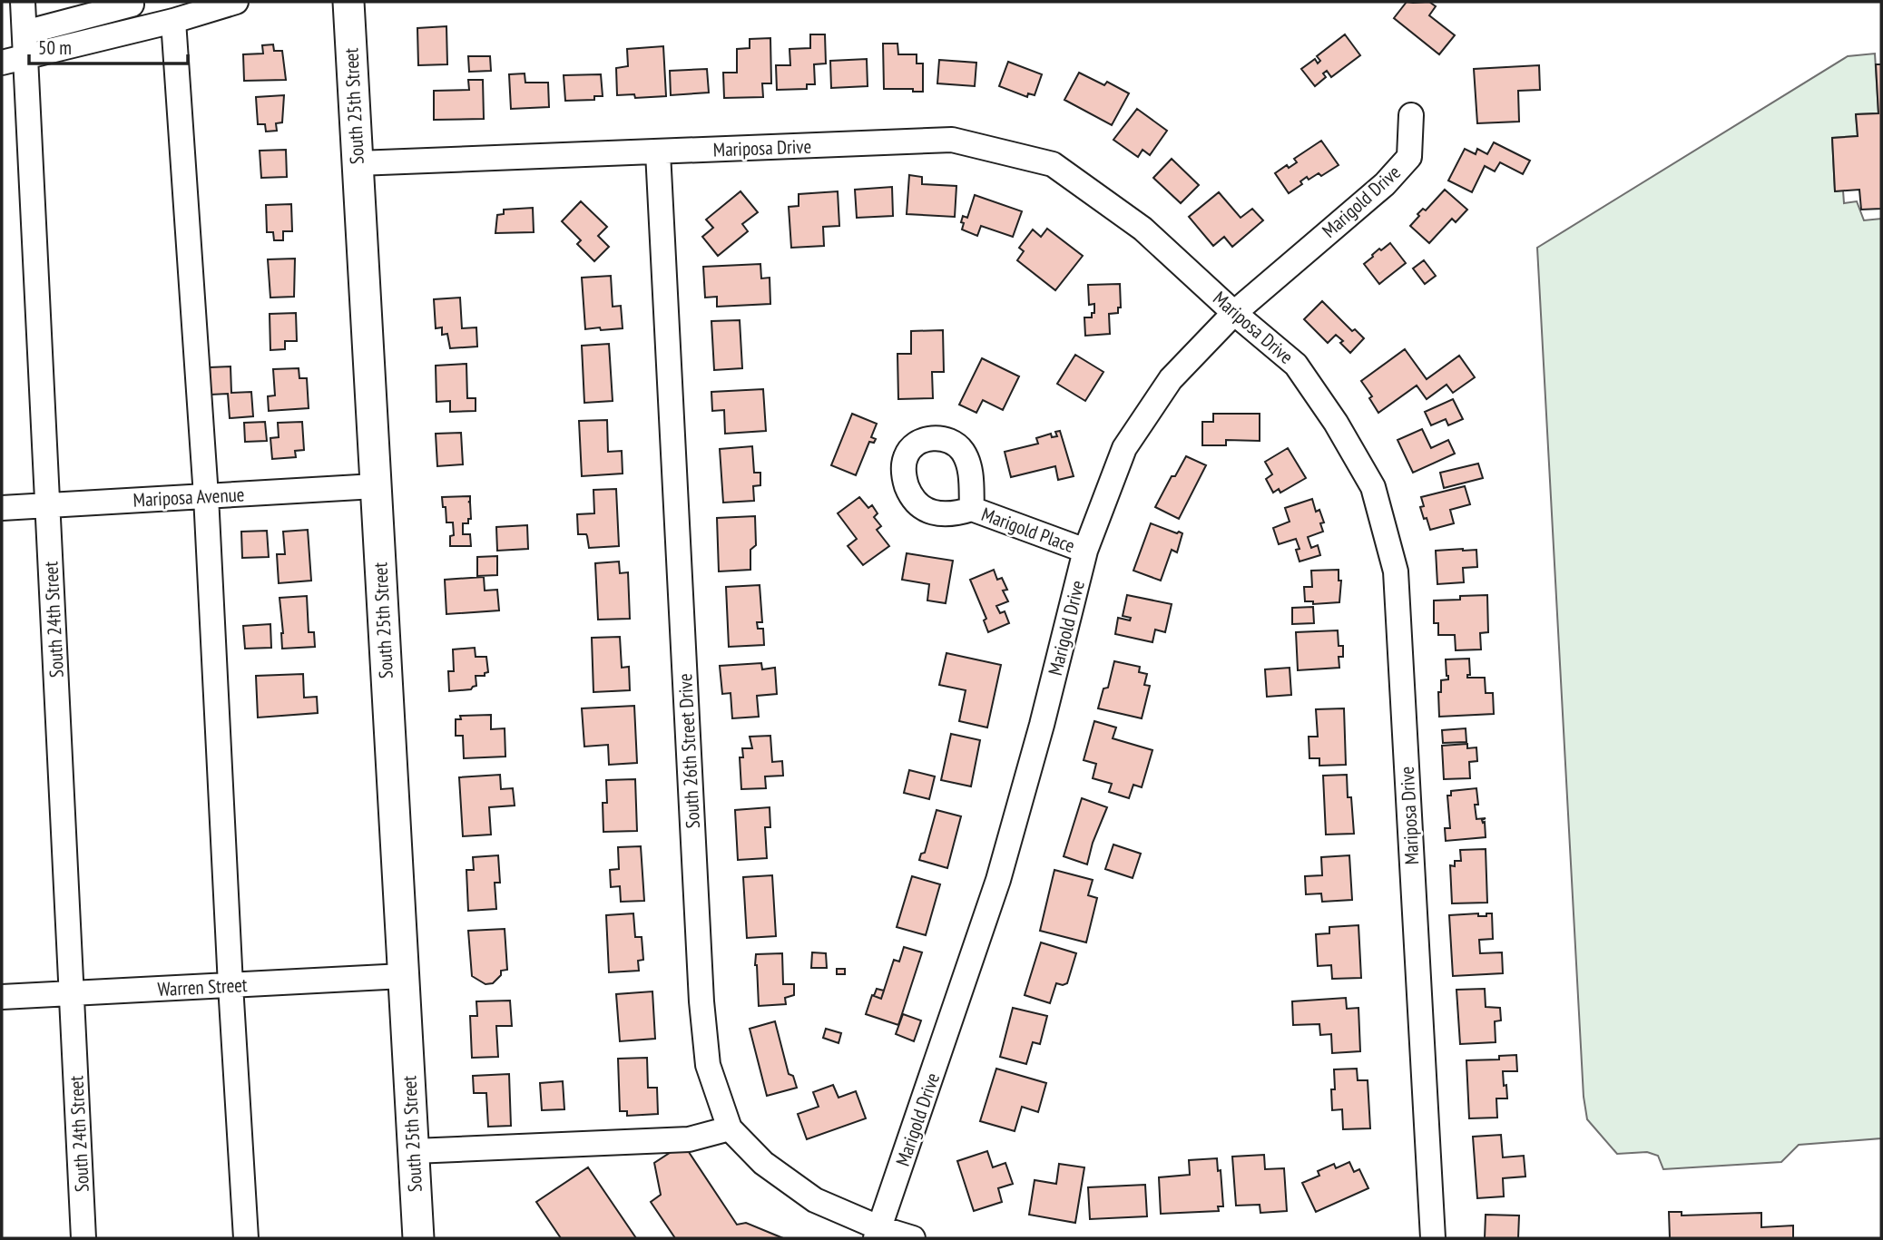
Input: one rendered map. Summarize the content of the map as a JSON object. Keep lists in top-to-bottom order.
{
  "streets": {
    "main road": ["South 25th Street"],
    "street": [
      "Mariposa Drive",
      "Marigold Drive",
      "Mariposa Avenue",
      "Marigold Place",
      "South 24th Street",
      "South 26th Street Drive",
      "Warren Street"
    ]
  },
  "crossings": [
    ["South 25th Street", "Mariposa Drive"],
    ["South 25th Street", "Mariposa Avenue"],
    ["South 25th Street", "Warren Street"],
    ["Mariposa Drive", "Marigold Drive"],
    ["Mariposa Drive", "South 26th Street Drive"],
    ["Marigold Drive", "Marigold Place"],
    ["Marigold Drive", "South 26th Street Drive"],
    ["Mariposa Avenue", "South 24th Street"],
    ["South 24th Street", "Warren Street"]
  ],
  "scale_bar": "50 m"
}
